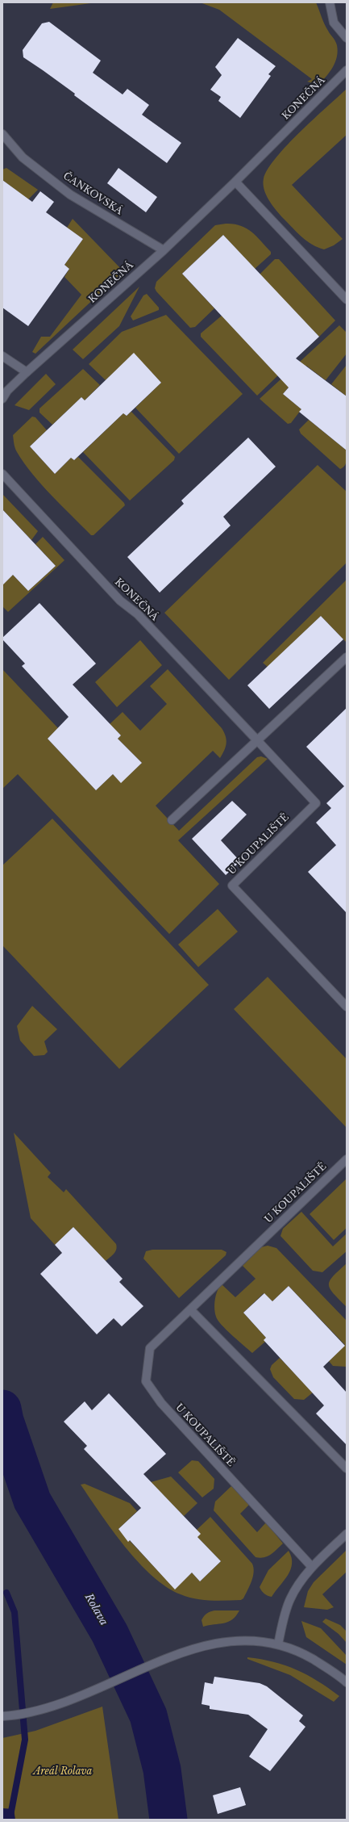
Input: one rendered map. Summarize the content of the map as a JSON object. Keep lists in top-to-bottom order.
{
  "streets": {
    "street": ["KONEČNÁ", "ČANKOVSKÁ", "U KOUPALIŠTĚ"]
  },
  "crossings": [
    ["KONEČNÁ", "ČANKOVSKÁ"],
    ["KONEČNÁ", "U KOUPALIŠTĚ"]
  ],
  "water": ["Rolava"],
  "parks": ["Areál Rolava"]
}
